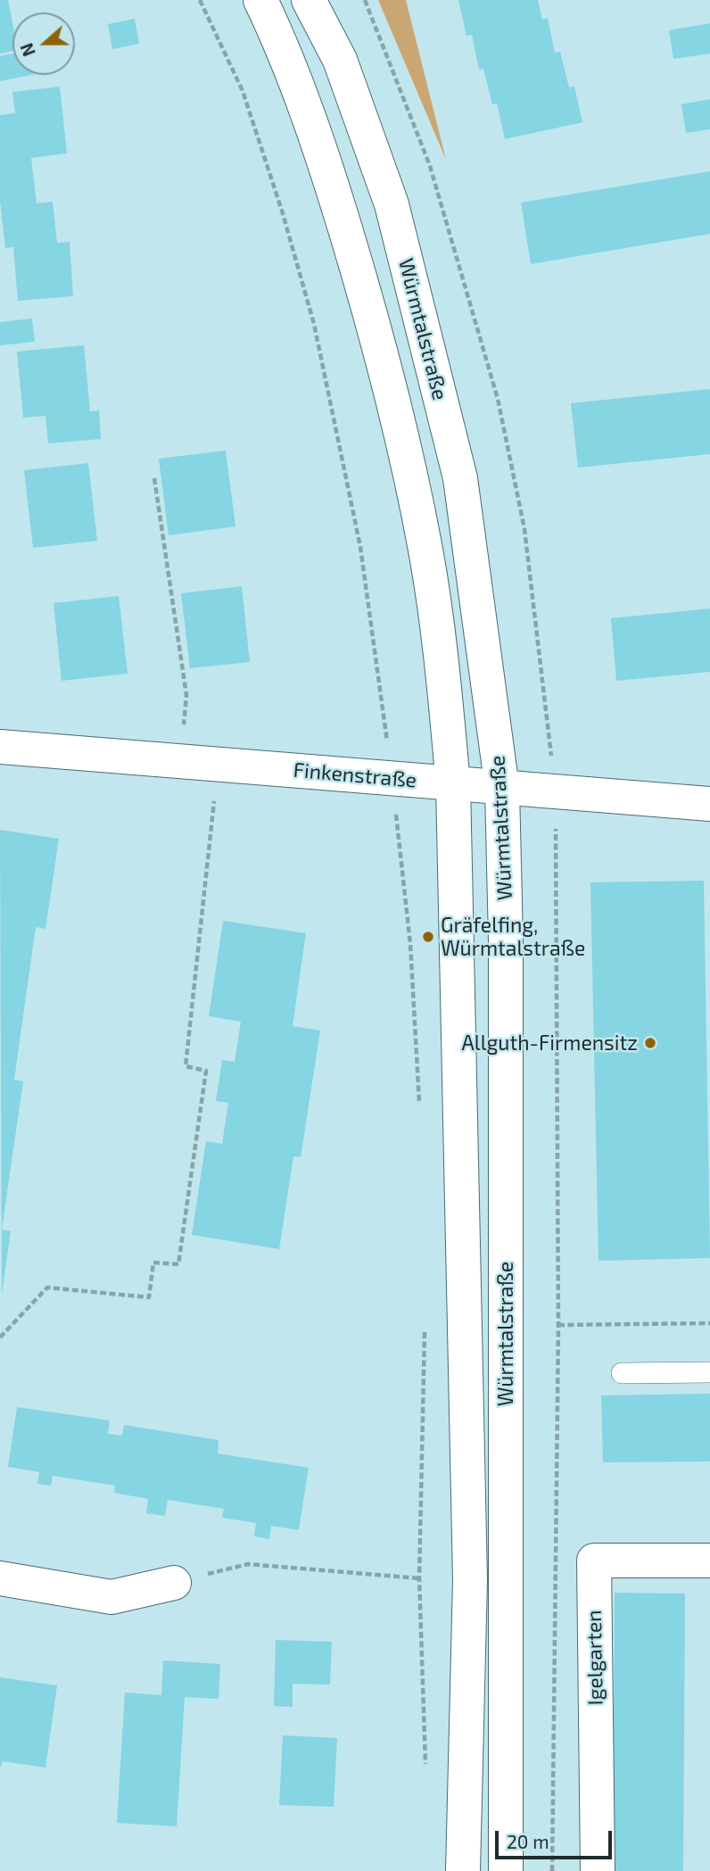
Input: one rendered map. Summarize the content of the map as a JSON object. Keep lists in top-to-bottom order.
{
  "streets": {
    "main road": ["Würmtalstraße", "Finkenstraße", "Igelgarten"]
  },
  "crossings": [
    ["Würmtalstraße", "Finkenstraße"]
  ],
  "places": ["Gräfelfing, Würmtalstraße", "Allguth-Firmensitz"],
  "scale_bar": "20 m",
  "north": "left"
}
